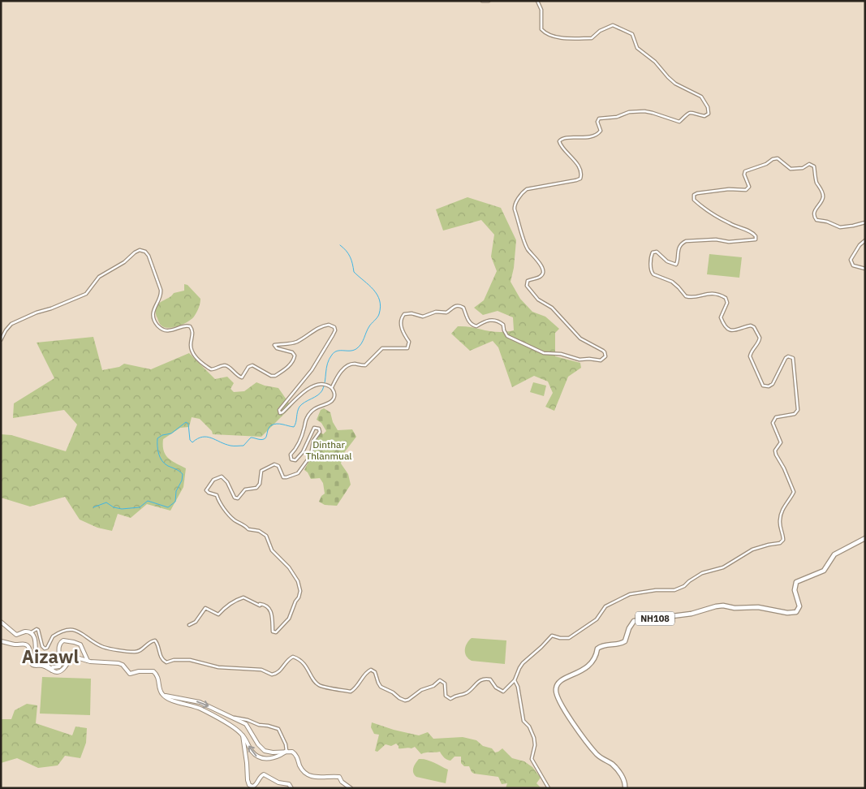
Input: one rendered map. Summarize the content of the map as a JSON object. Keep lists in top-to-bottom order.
{
  "streets": {
    "highway": ["NH108"]
  },
  "districts": ["Aizawl"],
  "parks": ["Dinthar Thlanmual"]
}
